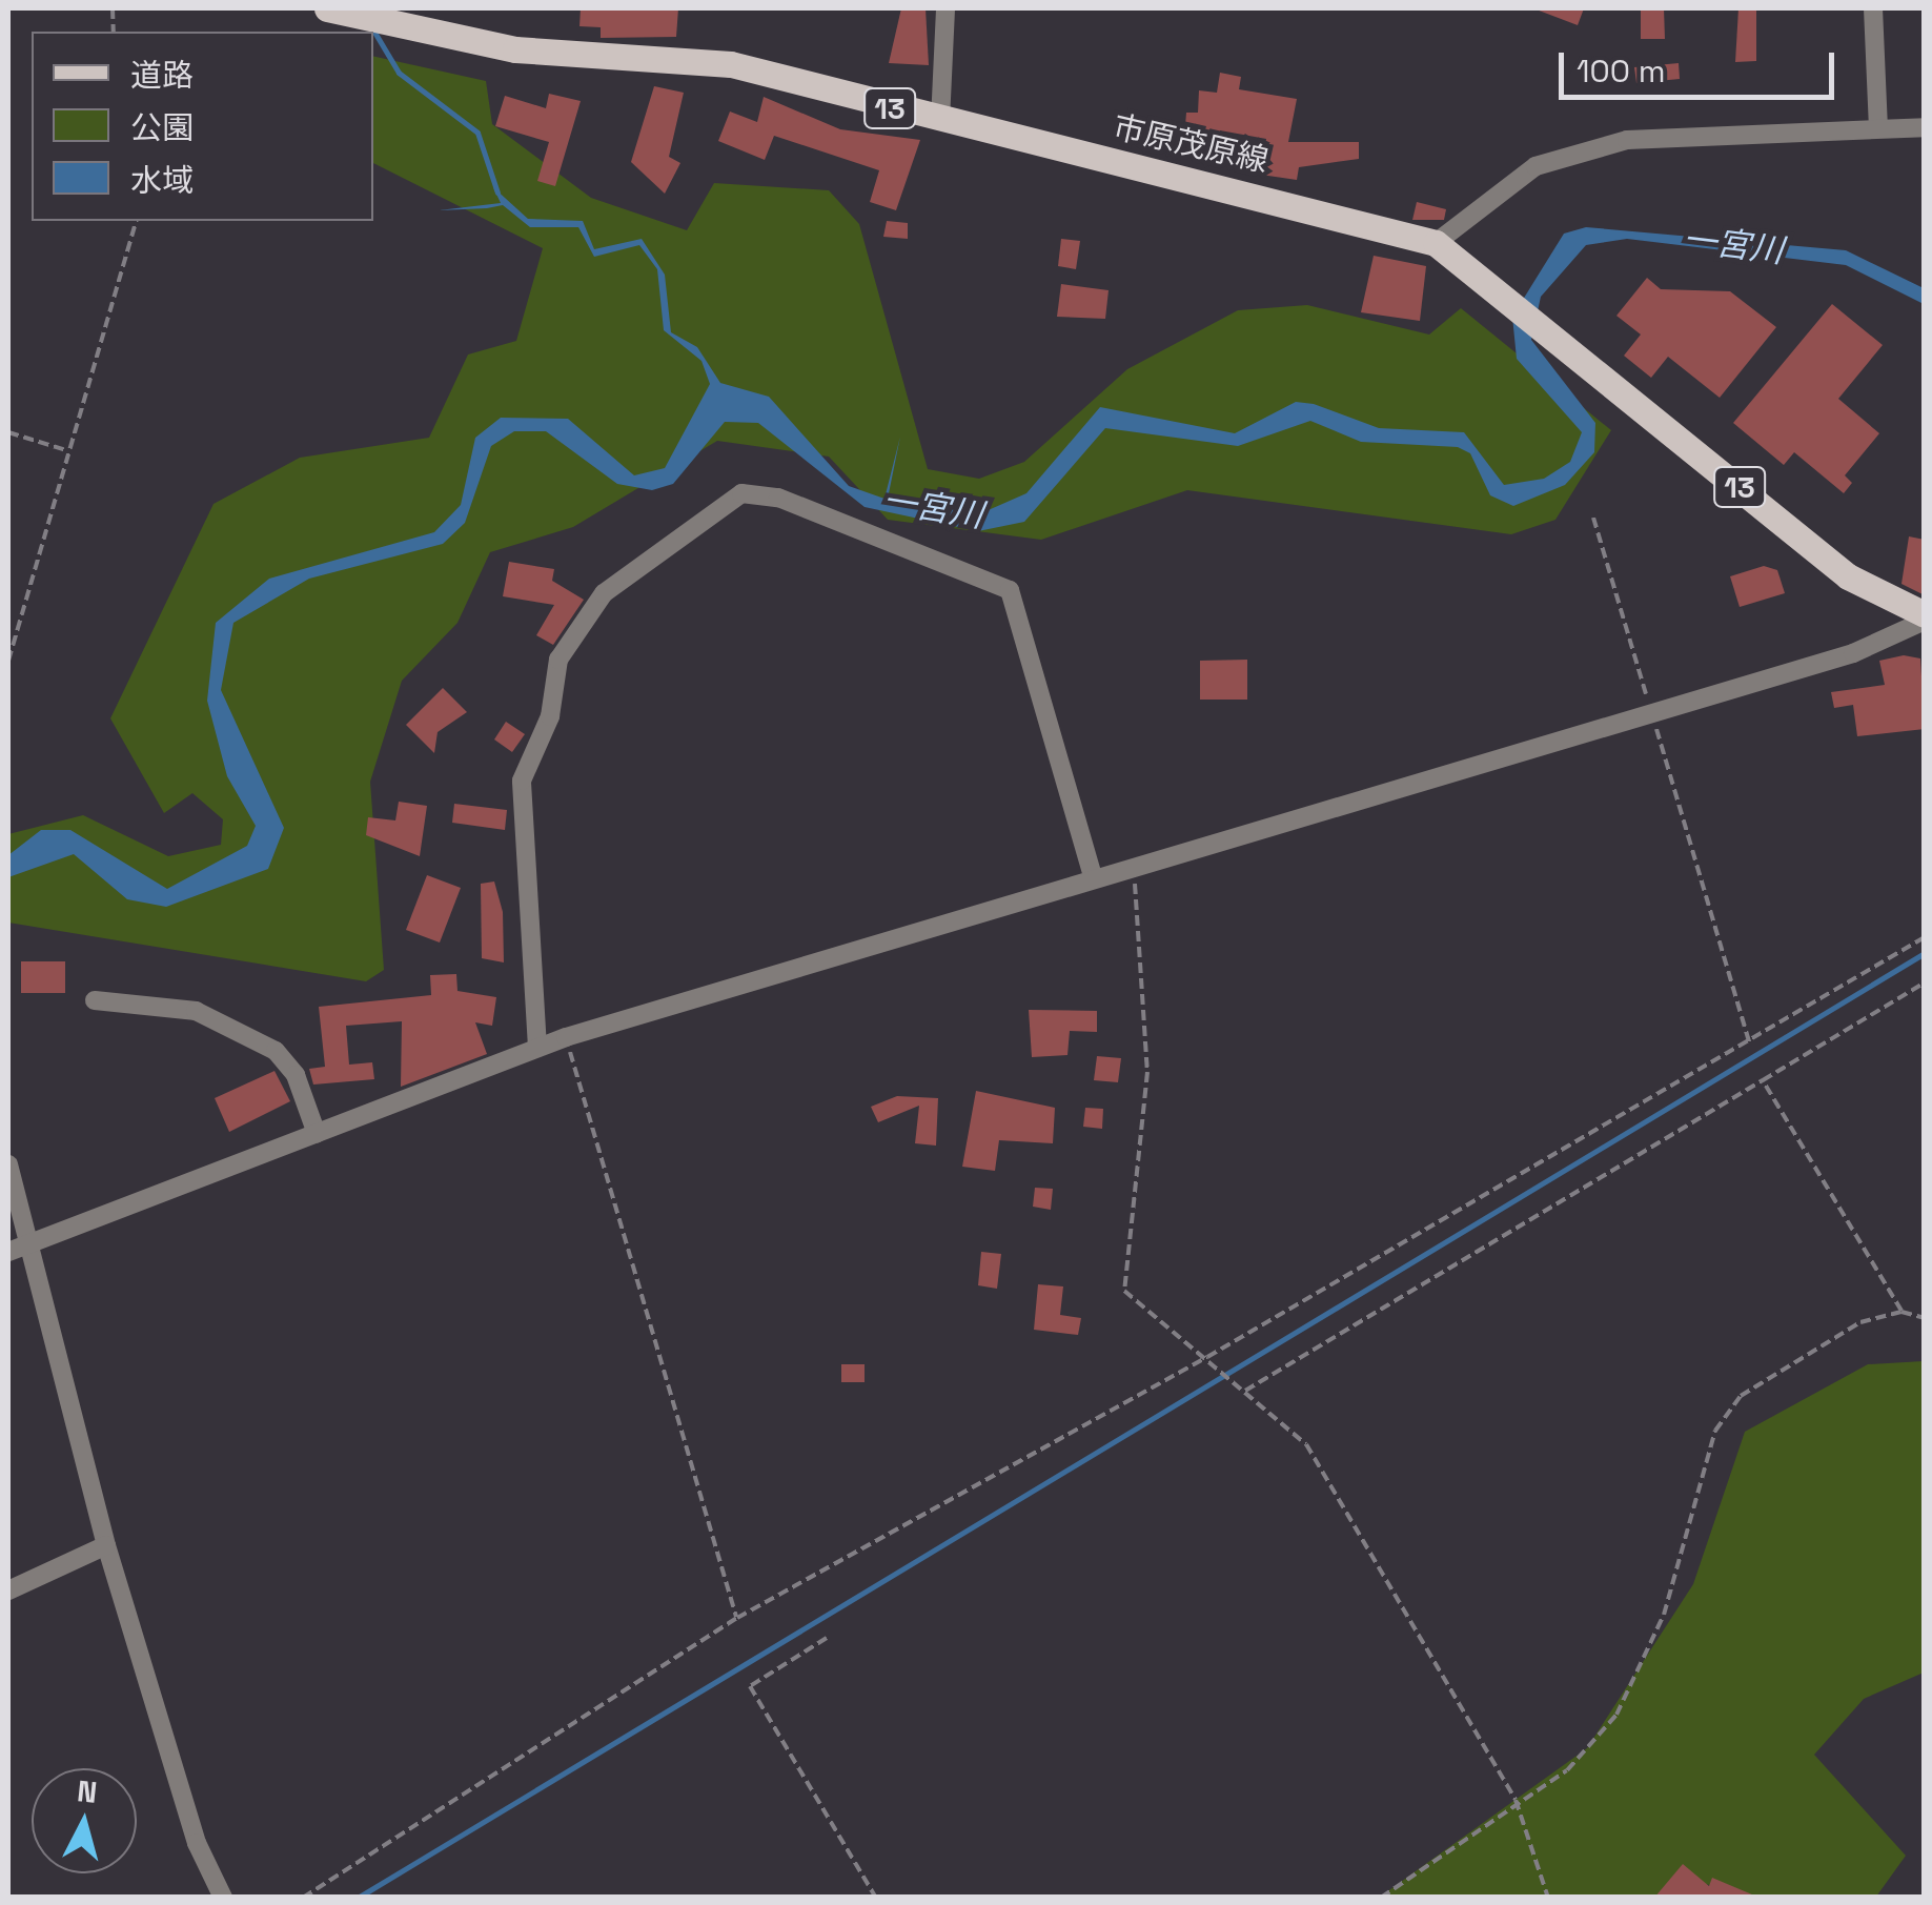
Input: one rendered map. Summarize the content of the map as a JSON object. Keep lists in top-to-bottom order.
{
  "streets": {
    "main road": ["13", "市原茂原線"]
  },
  "water": ["一宮川"],
  "legend": ["道路", "公園", "水域"],
  "scale_bar": "100 m",
  "north": "top"
}
